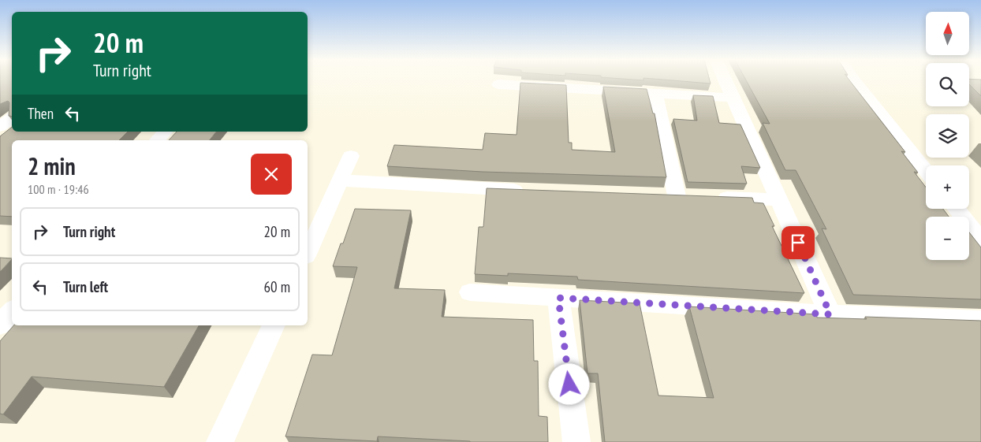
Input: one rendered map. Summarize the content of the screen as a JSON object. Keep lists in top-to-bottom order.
{
  "north": "top",
  "page": {
    "map_buttons": ["+", "−"],
    "turn": ["20 m", "Turn right"],
    "then": "Then",
    "heading": ["2 min", "100 m · 19:46"],
    "list": [
      {
        "name": "Turn right",
        "value": "20 m"
      },
      {
        "name": "Turn left",
        "value": "60 m"
      }
    ]
  }
}
